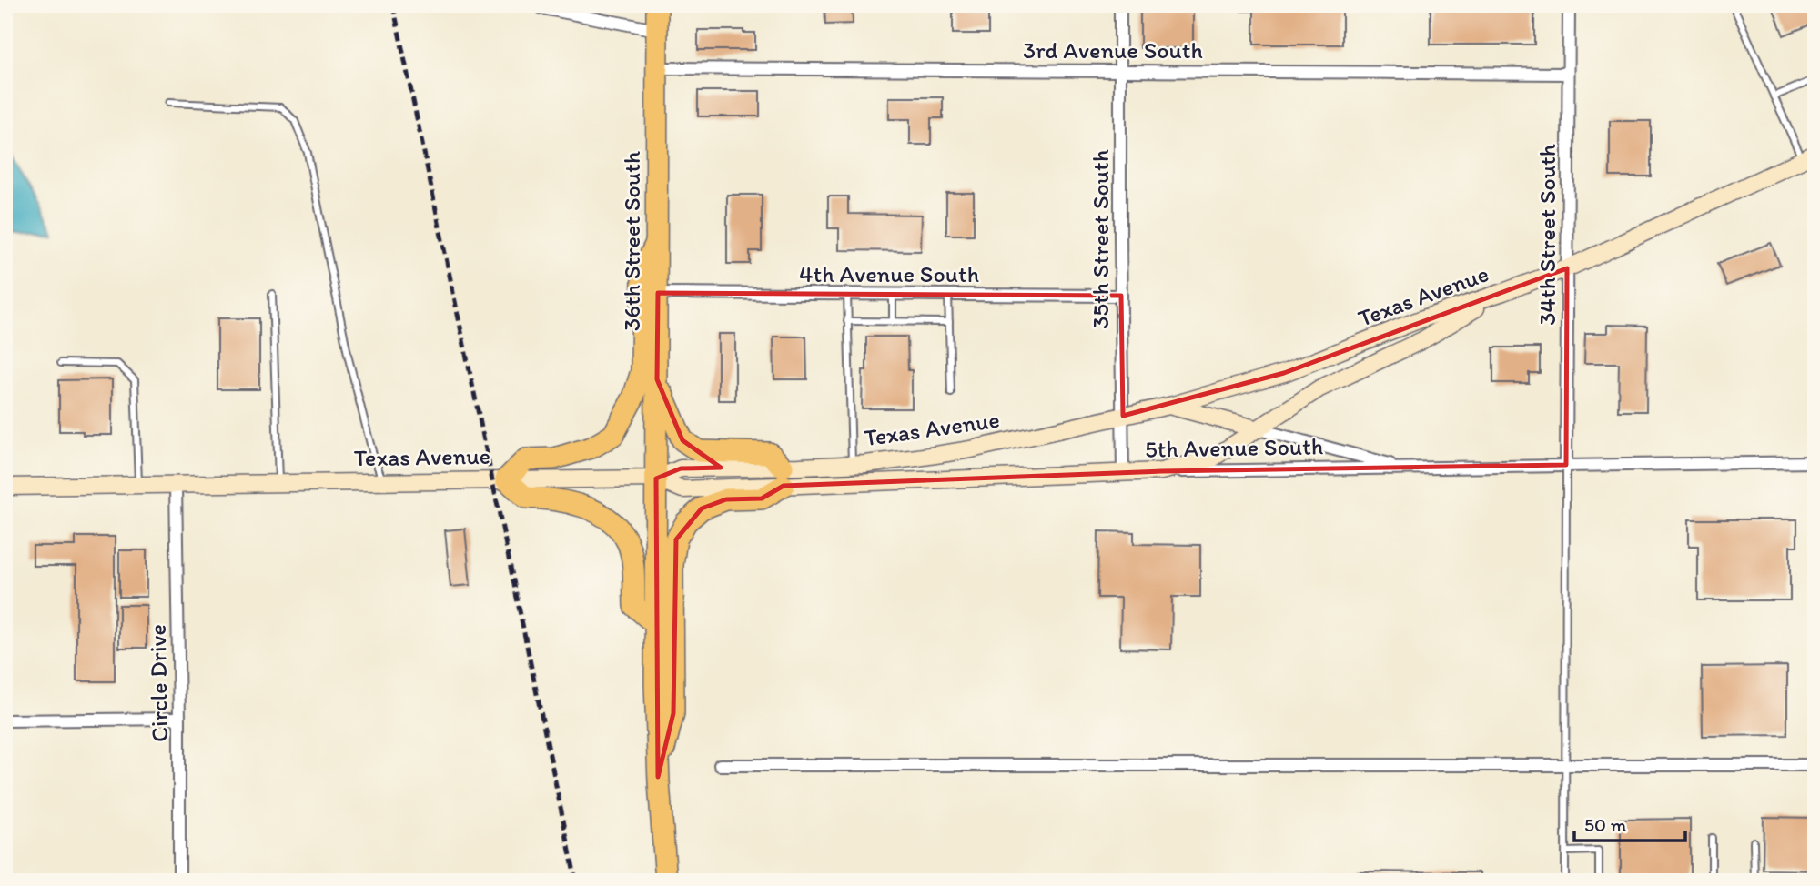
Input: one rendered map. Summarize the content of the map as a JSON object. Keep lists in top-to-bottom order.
{
  "streets": {
    "highway": ["36th Street South"],
    "main road": ["Texas Avenue", "5th Avenue South"],
    "street": [
      "3rd Avenue South",
      "34th Street South",
      "35th Street South",
      "4th Avenue South",
      "Circle Drive"
    ]
  },
  "crossings": [
    ["3rd Avenue South", "34th Street South"],
    ["3rd Avenue South", "35th Street South"],
    ["3rd Avenue South", "36th Street South"],
    ["34th Street South", "Texas Avenue"],
    ["34th Street South", "5th Avenue South"],
    ["35th Street South", "4th Avenue South"],
    ["35th Street South", "Texas Avenue"],
    ["35th Street South", "5th Avenue South"],
    ["36th Street South", "4th Avenue South"],
    ["36th Street South", "Texas Avenue"],
    ["36th Street South", "5th Avenue South"],
    ["Texas Avenue", "5th Avenue South"],
    ["Texas Avenue", "Circle Drive"]
  ],
  "scale_bar": "50 m"
}
